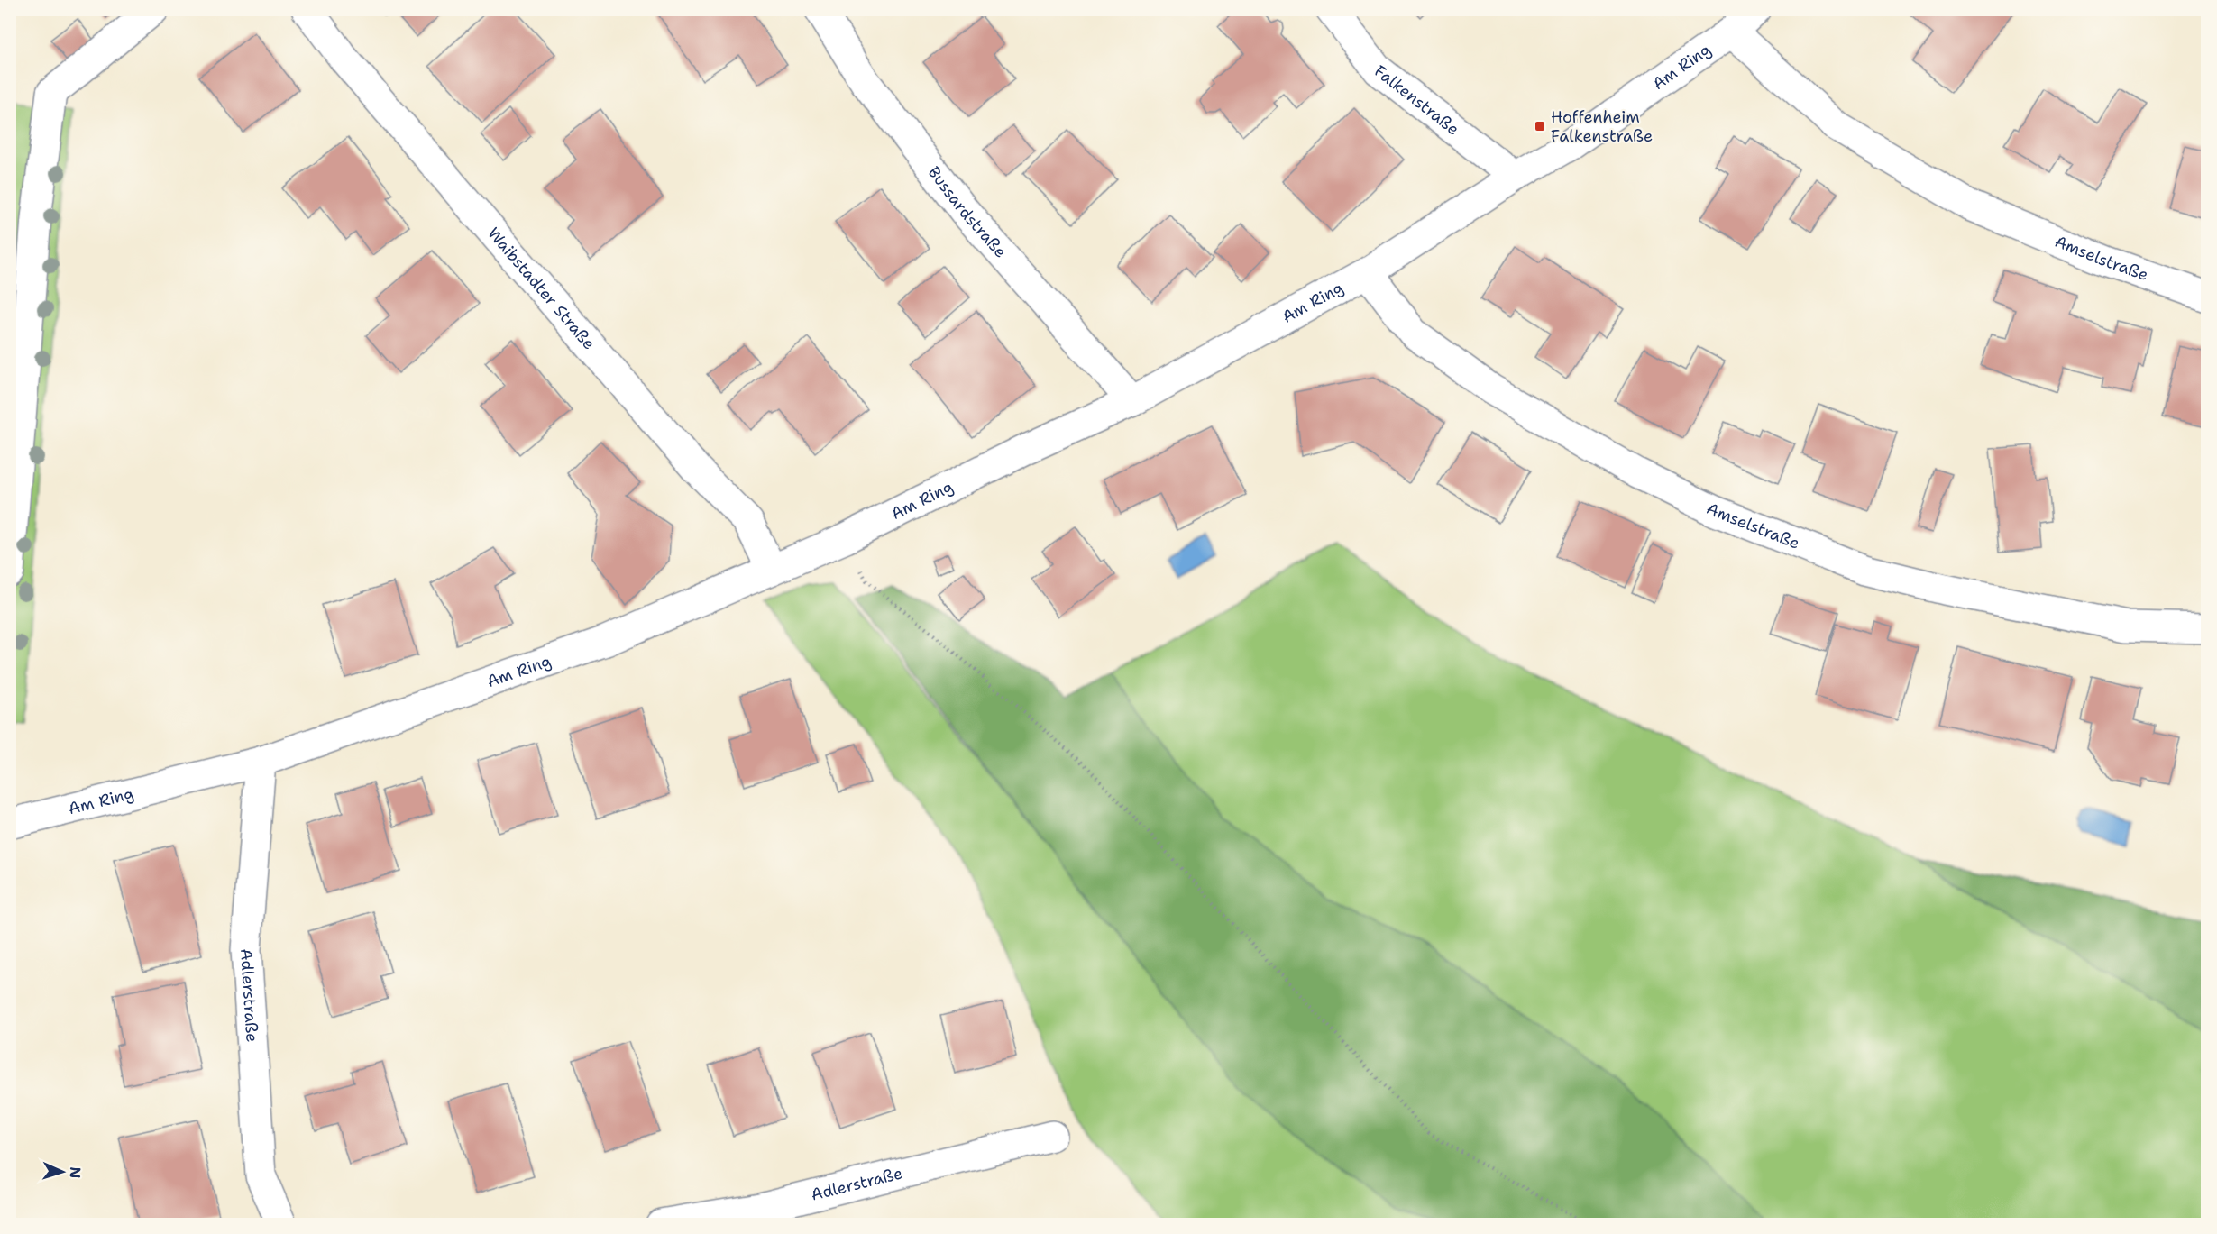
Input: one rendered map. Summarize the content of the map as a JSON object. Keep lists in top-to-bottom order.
{
  "streets": {
    "street": [
      "Am Ring",
      "Falkenstraße",
      "Bussardstraße",
      "Amselstraße",
      "Waibstadter Straße",
      "Adlerstraße"
    ]
  },
  "crossings": [
    ["Am Ring", "Falkenstraße"],
    ["Am Ring", "Bussardstraße"],
    ["Am Ring", "Amselstraße"],
    ["Am Ring", "Waibstadter Straße"],
    ["Am Ring", "Adlerstraße"]
  ],
  "places": {
    "transit": ["Hoffenheim Falkenstraße"]
  },
  "north": "right"
}
